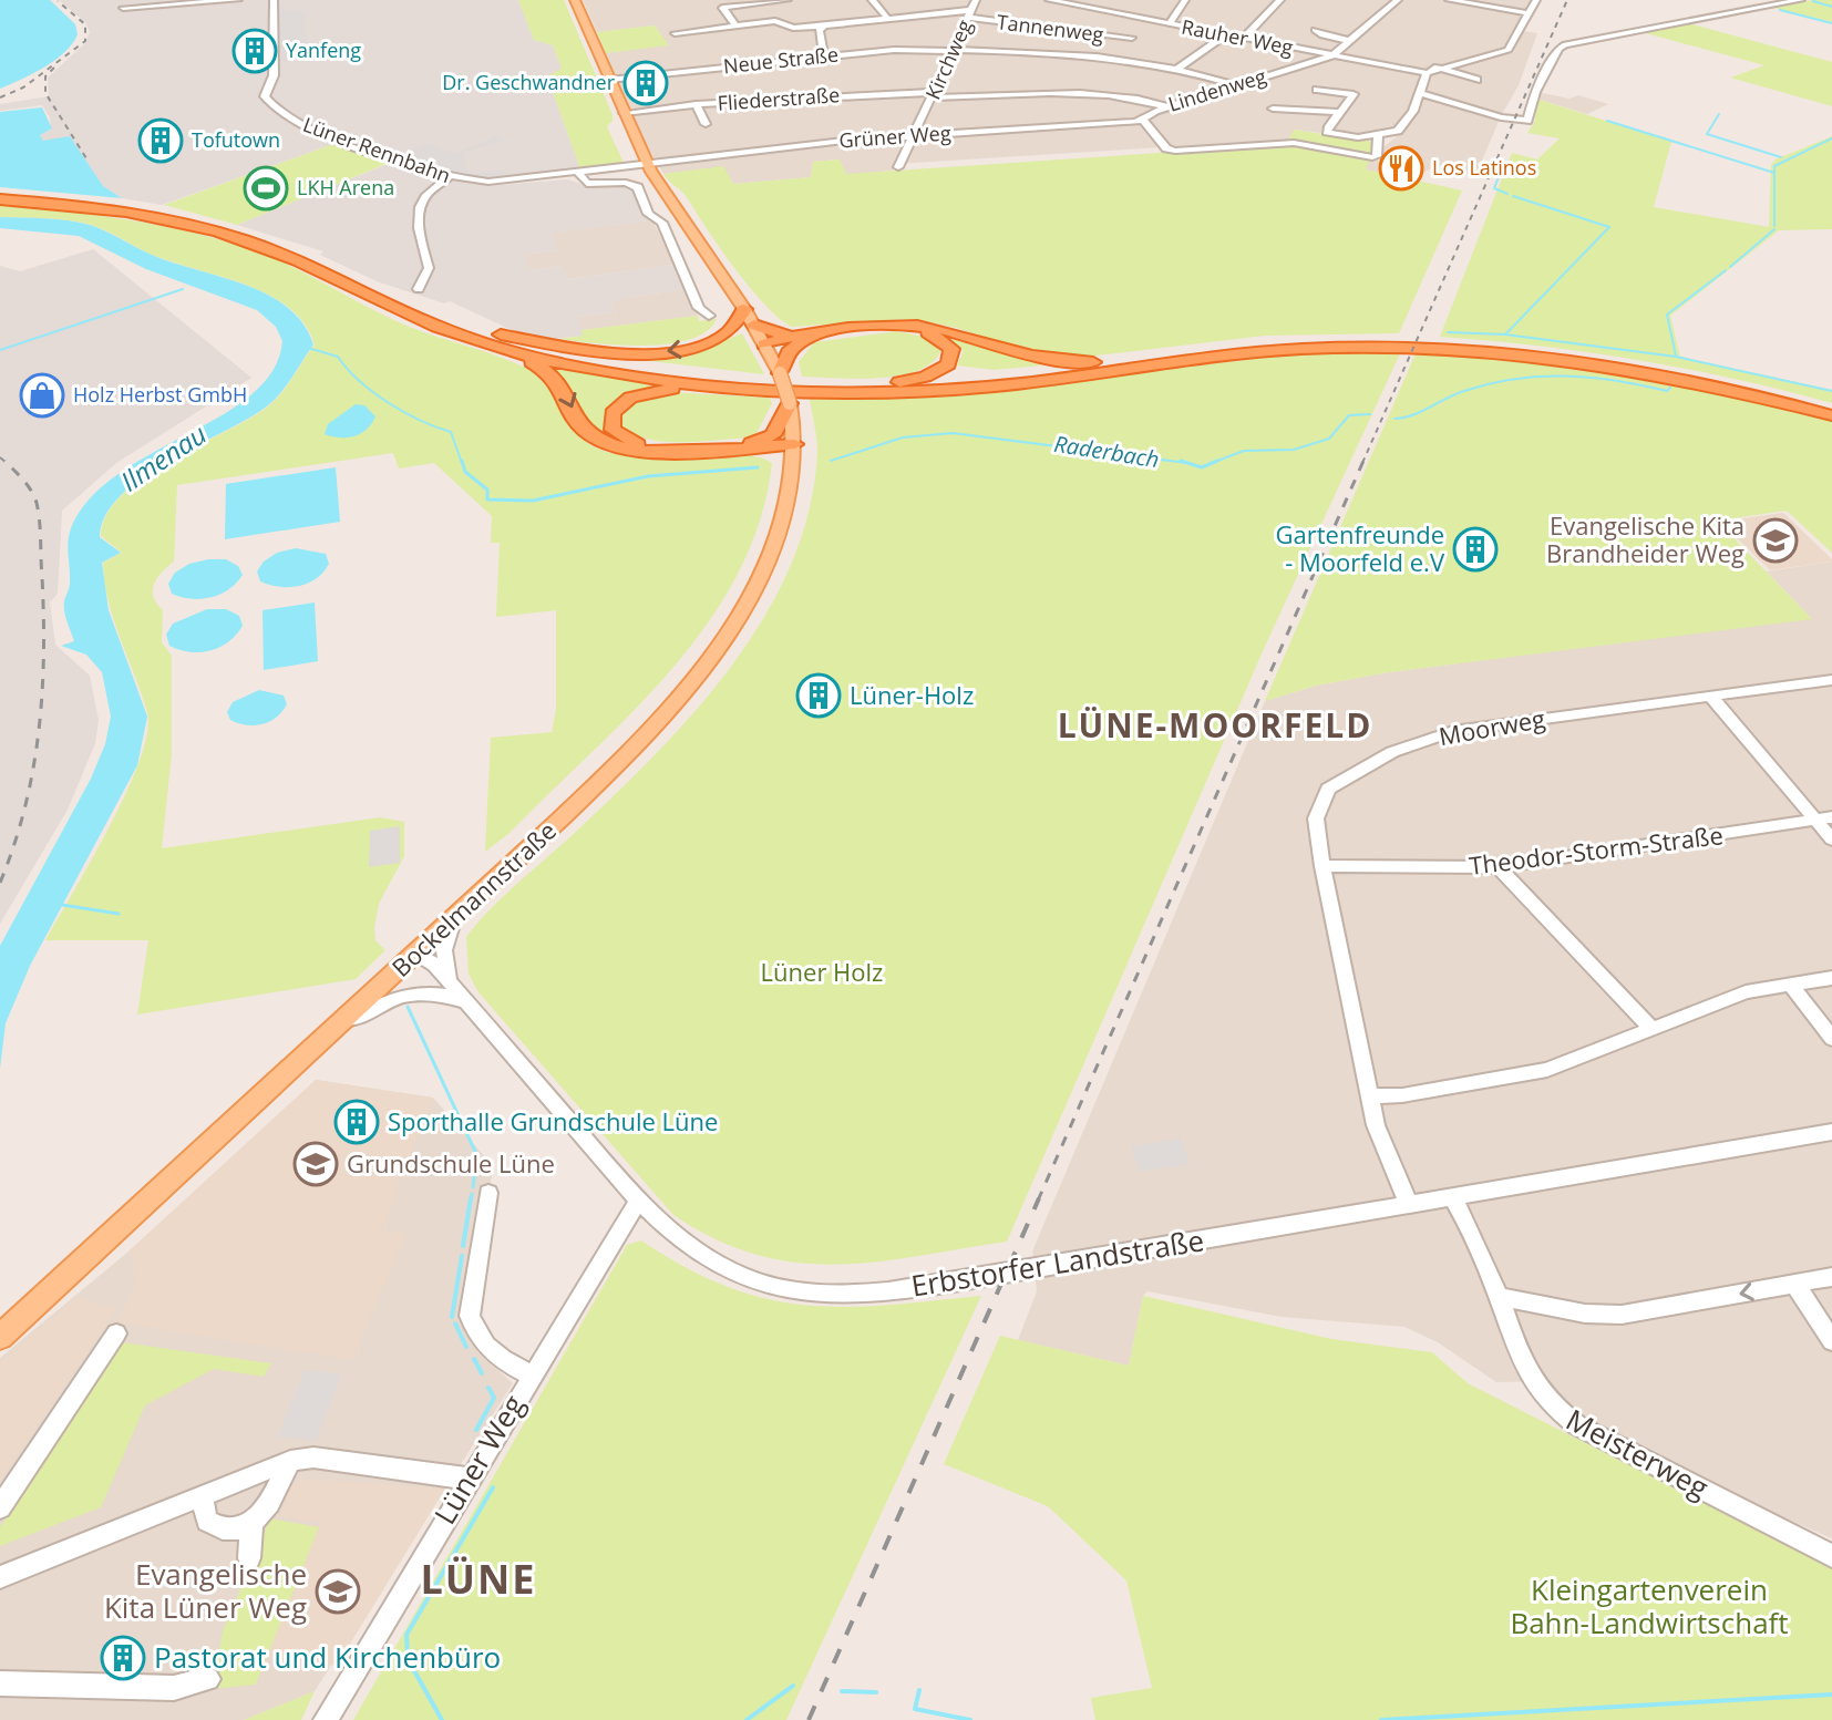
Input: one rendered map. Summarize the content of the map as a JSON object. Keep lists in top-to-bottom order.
{
  "streets": {
    "main road": ["Bockelmannstraße"],
    "street": [
      "Tannenweg",
      "Rauher Weg",
      "Kirchweg",
      "Neue Straße",
      "Lindenweg",
      "Fliederstraße",
      "Grüner Weg",
      "Lüner Rennbahn",
      "Moorweg",
      "Theodor-Storm-Straße",
      "Erbstorfer Landstraße",
      "Meisterweg",
      "Lüner Weg"
    ]
  },
  "crossings": [
    ["Tannenweg", "Kirchweg"],
    ["Rauher Weg", "Lindenweg"],
    ["Kirchweg", "Neue Straße"],
    ["Kirchweg", "Fliederstraße"],
    ["Kirchweg", "Grüner Weg"],
    ["Neue Straße", "Lindenweg"],
    ["Neue Straße", "Bockelmannstraße"],
    ["Lindenweg", "Fliederstraße"],
    ["Lindenweg", "Grüner Weg"],
    ["Fliederstraße", "Bockelmannstraße"],
    ["Grüner Weg", "Lüner Rennbahn"],
    ["Grüner Weg", "Bockelmannstraße"],
    ["Lüner Rennbahn", "Bockelmannstraße"],
    ["Moorweg", "Theodor-Storm-Straße"],
    ["Moorweg", "Erbstorfer Landstraße"],
    ["Bockelmannstraße", "Erbstorfer Landstraße"],
    ["Erbstorfer Landstraße", "Meisterweg"],
    ["Erbstorfer Landstraße", "Lüner Weg"]
  ],
  "districts": ["LÜNE-MOORFELD", "LÜNE"],
  "water": ["Raderbach", "Ilmenau"],
  "parks": ["Lüner Holz", "Kleingartenverein Bahn-Landwirtschaft"],
  "places": {
    "building": [
      "Yanfeng",
      "Dr. Geschwandner",
      "Tofutown",
      "Gartenfreunde - Moorfeld e.V",
      "Lüner-Holz",
      "Sporthalle Grundschule Lüne",
      "Pastorat und Kirchenbüro"
    ],
    "restaurant": ["Los Latinos"],
    "sports": ["LKH Arena"],
    "shop": ["Holz Herbst GmbH"],
    "school or university": ["Evangelische Kita Brandheider Weg", "Grundschule Lüne", "Evangelische Kita Lüner Weg"]
  }
}
